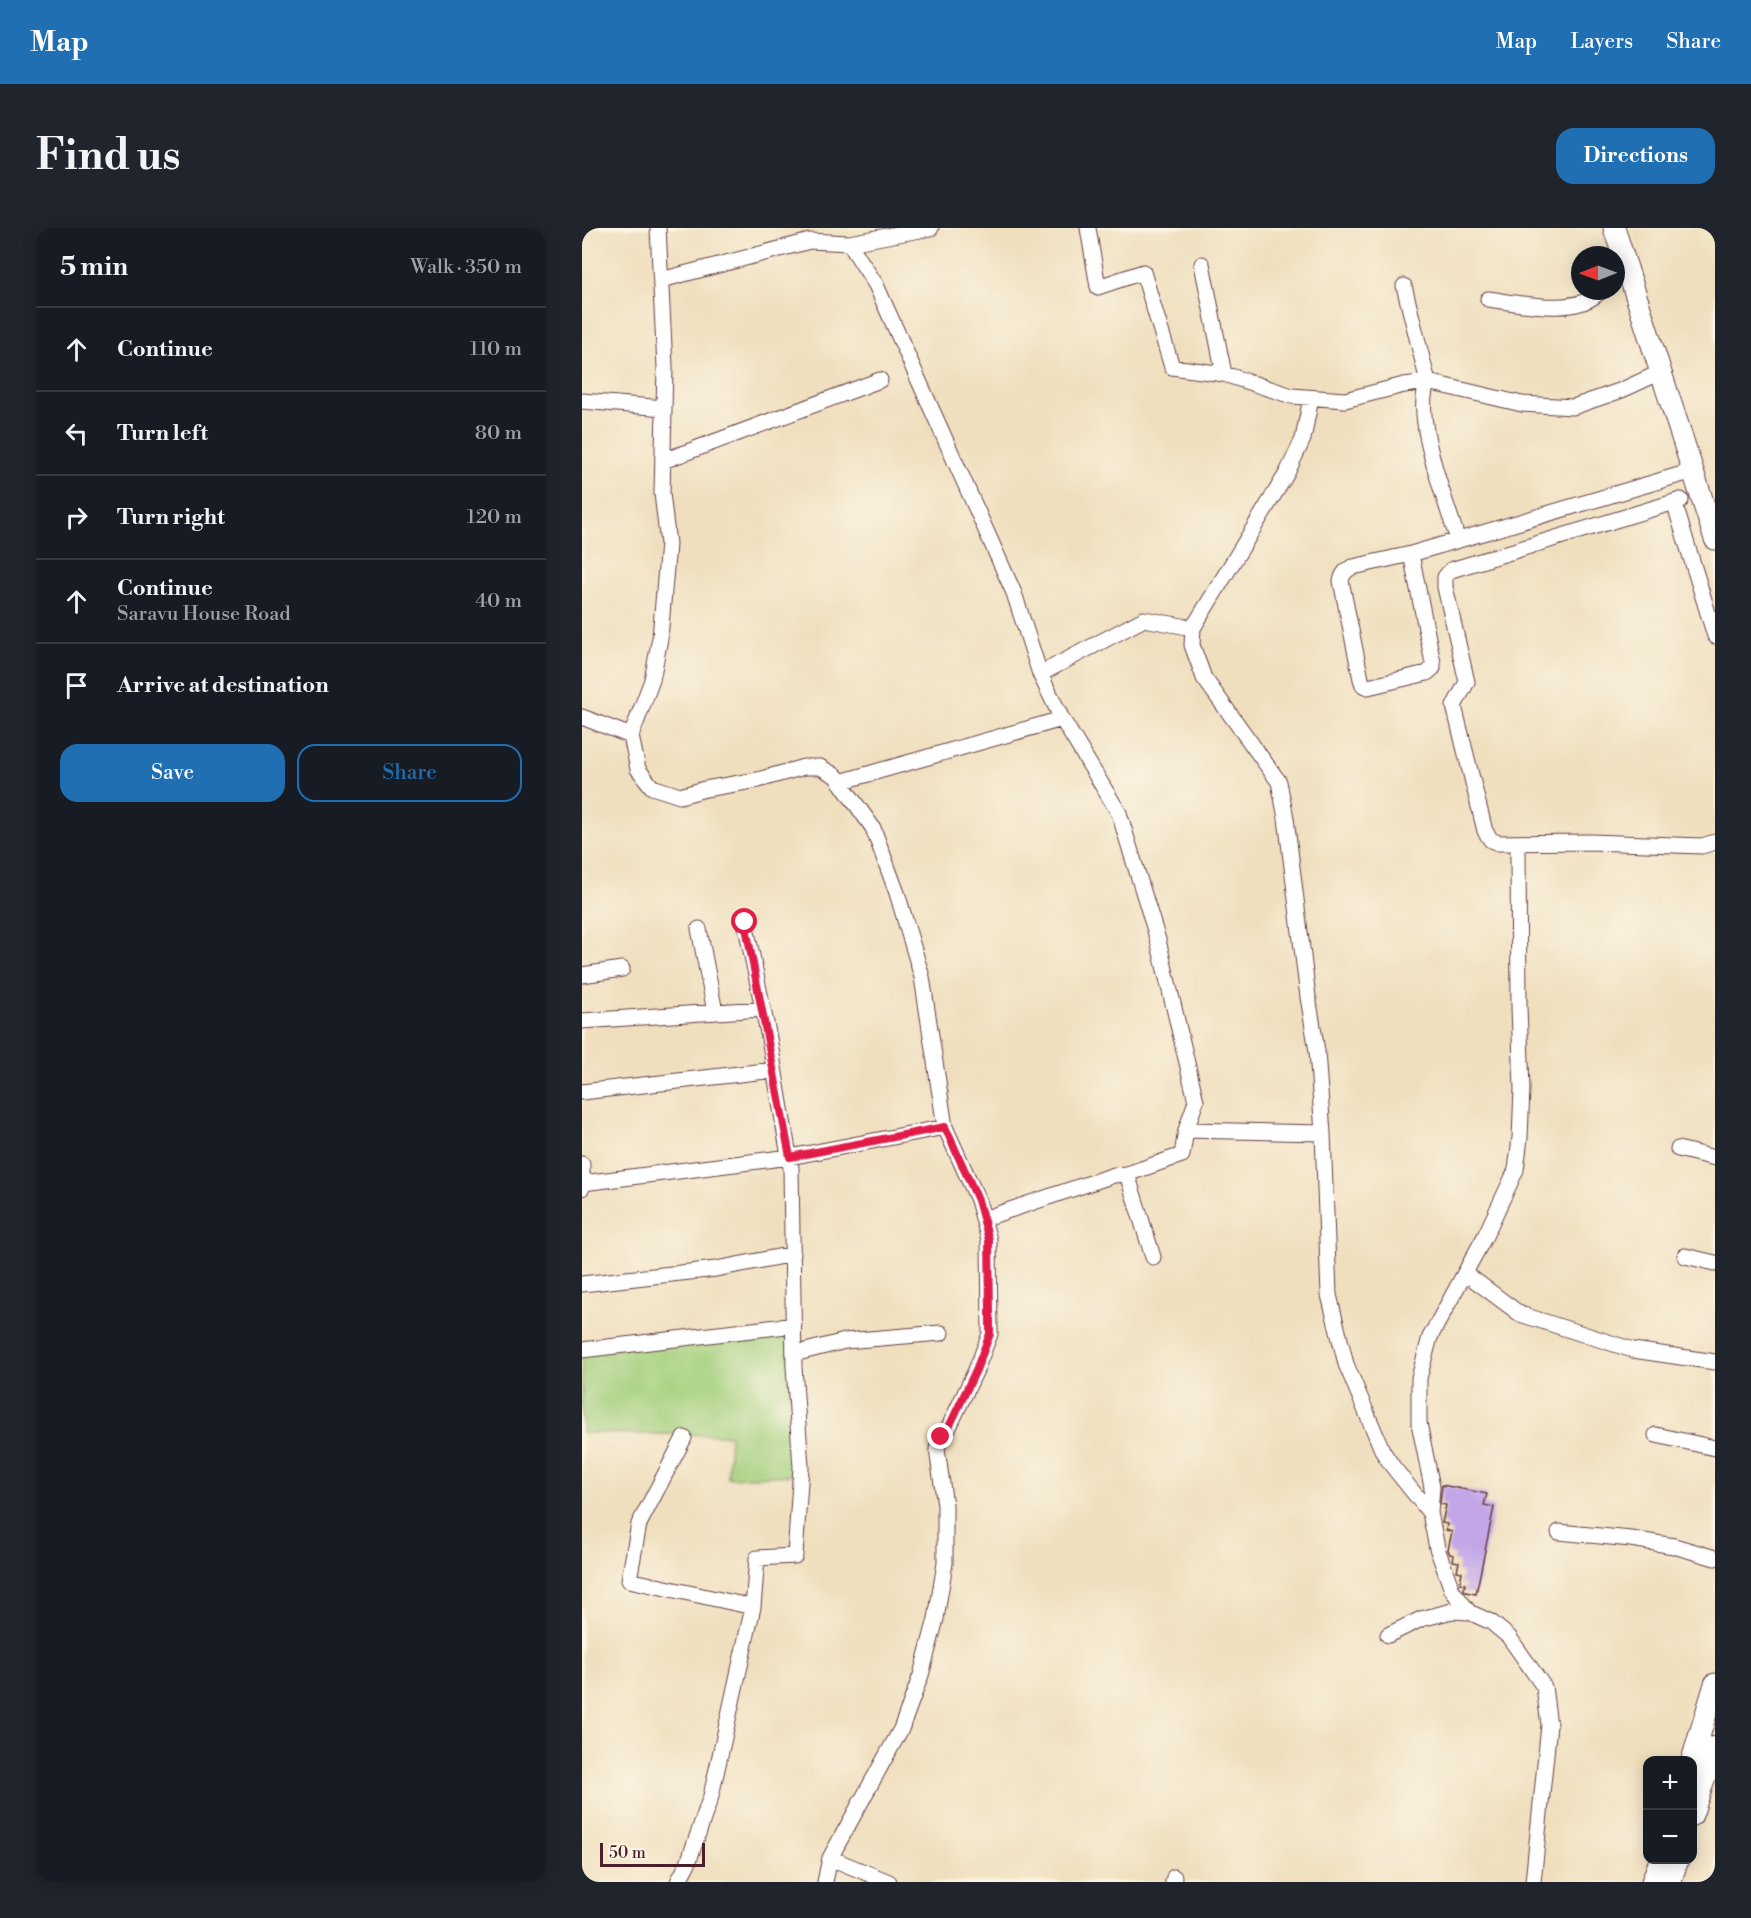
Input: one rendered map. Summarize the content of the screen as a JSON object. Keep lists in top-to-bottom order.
{
  "scale_bar": "50 m",
  "north": "left",
  "page": {
    "header": "Map",
    "nav": ["Map", "Layers", "Share"],
    "buttons": [
      "Directions",
      ["Save", "Share"]
    ],
    "title": "Find us",
    "heading": ["5 min", "Walk · 350 m"],
    "list": [
      ["Continue", "110 m"],
      ["Turn left", "80 m"],
      ["Turn right", "120 m"],
      ["Continue", "Saravu House Road", "40 m"],
      "Arrive at destination"
    ],
    "map_buttons": ["+", "−"],
    "scale": "50 m"
  }
}
